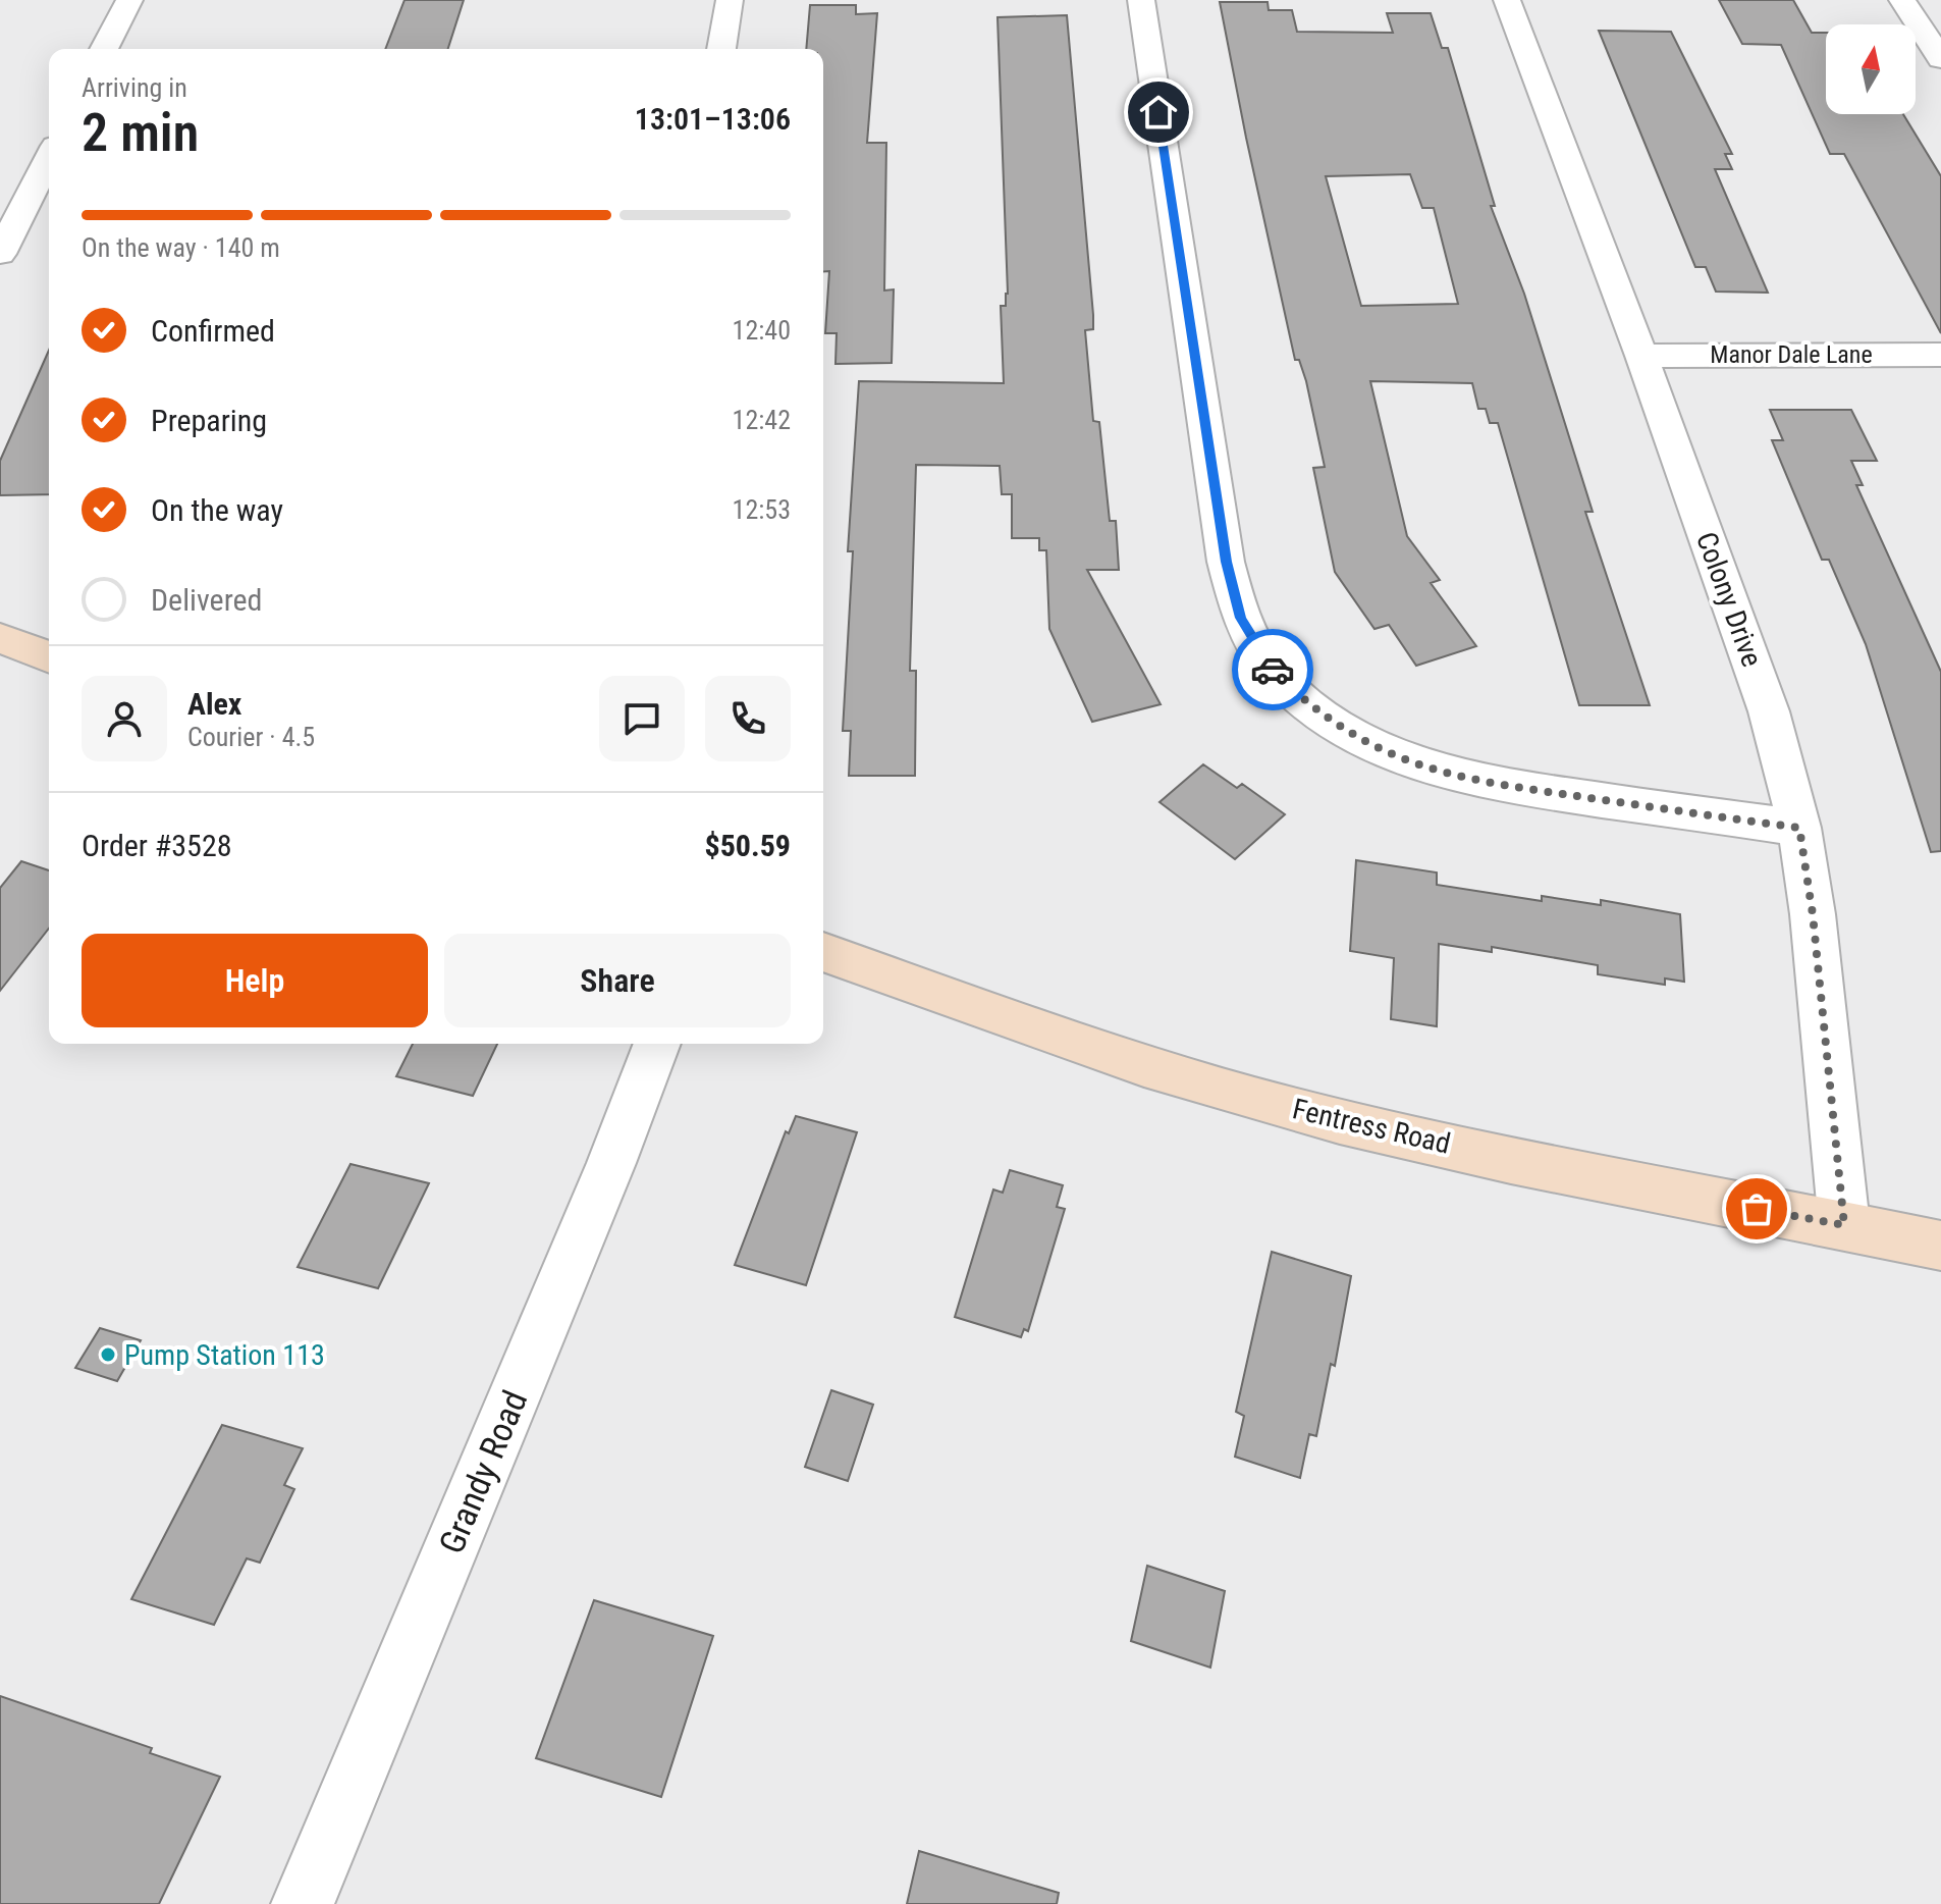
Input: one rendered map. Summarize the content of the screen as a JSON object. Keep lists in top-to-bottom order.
{
  "streets": {
    "street": [
      "Manor Dale Lane",
      "Colony Drive",
      "Fentress Road",
      "Grandy Road"
    ]
  },
  "crossings": [
    ["Manor Dale Lane", "Colony Drive"],
    ["Colony Drive", "Fentress Road"]
  ],
  "places": ["Pump Station 113"],
  "north": "top",
  "page": {
    "heading": ["2 min", "Arriving in", "13:01–13:06"],
    "panel": [
      "Alex",
      "Courier · 4.5",
      "Order #3528",
      "$50.59"
    ],
    "bar": "On the way · 140 m",
    "list": [
      ["Confirmed", "12:40"],
      ["Preparing", "12:42"],
      ["On the way", "12:53"],
      "Delivered"
    ],
    "buttons": ["Help", "Share"]
  }
}
